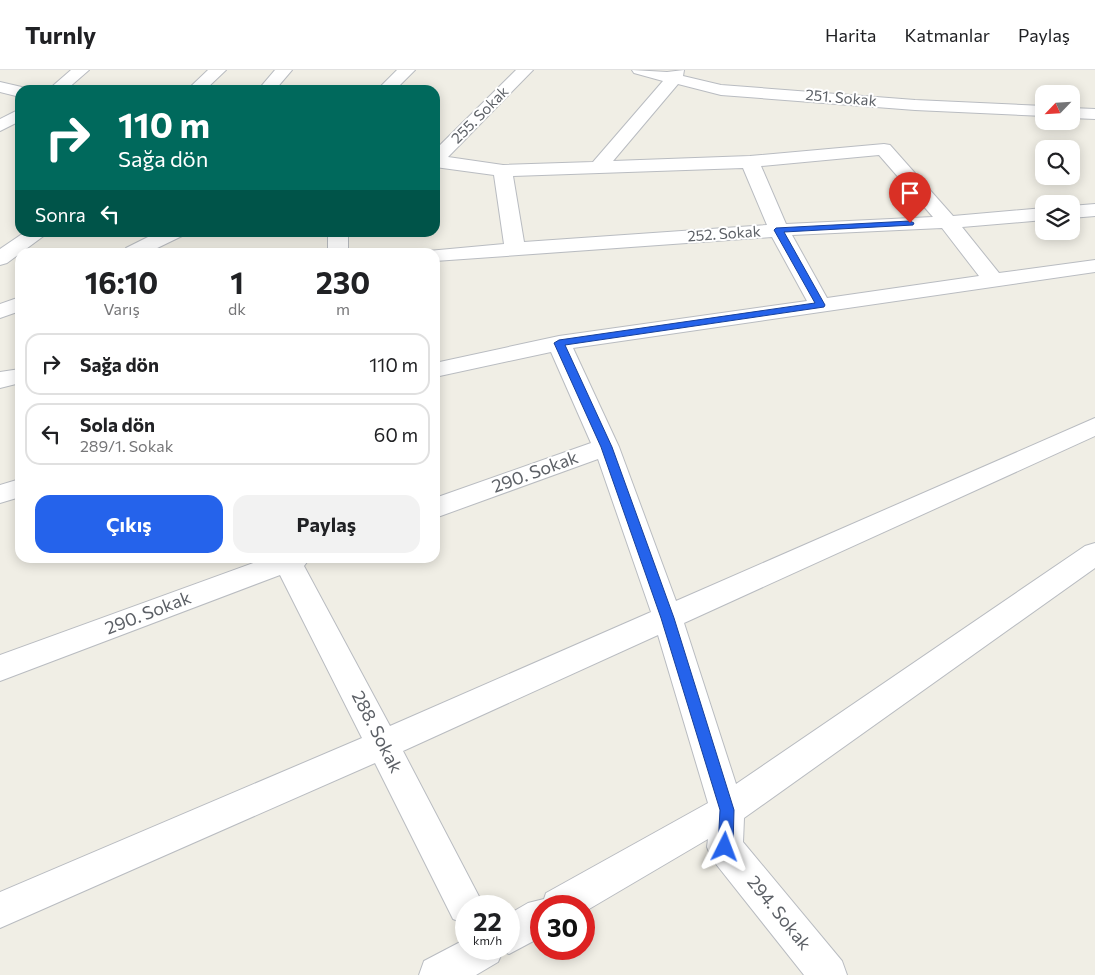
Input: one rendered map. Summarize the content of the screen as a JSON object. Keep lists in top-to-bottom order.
{
  "streets": {
    "street": [
      "251. Sokak",
      "255. Sokak",
      "252. Sokak",
      "290. Sokak",
      "288. Sokak",
      "294. Sokak"
    ]
  },
  "crossings": [
    ["290. Sokak", "294. Sokak"]
  ],
  "north": "bottom left",
  "page": {
    "header": "Turnly",
    "nav": ["Harita", "Katmanlar", "Paylaş"],
    "turn": ["110 m", "Sağa dön"],
    "then": "Sonra",
    "eta": [
      "16:10",
      "Varış",
      "1",
      "dk",
      "230",
      "m"
    ],
    "list": [
      {
        "name": "Sağa dön",
        "value": "110 m"
      },
      {
        "name": "Sola dön",
        "note": "289/1. Sokak",
        "value": "60 m"
      }
    ],
    "buttons": ["Çıkış", "Paylaş"],
    "speed": "22 km/h",
    "limit": "30"
  }
}
